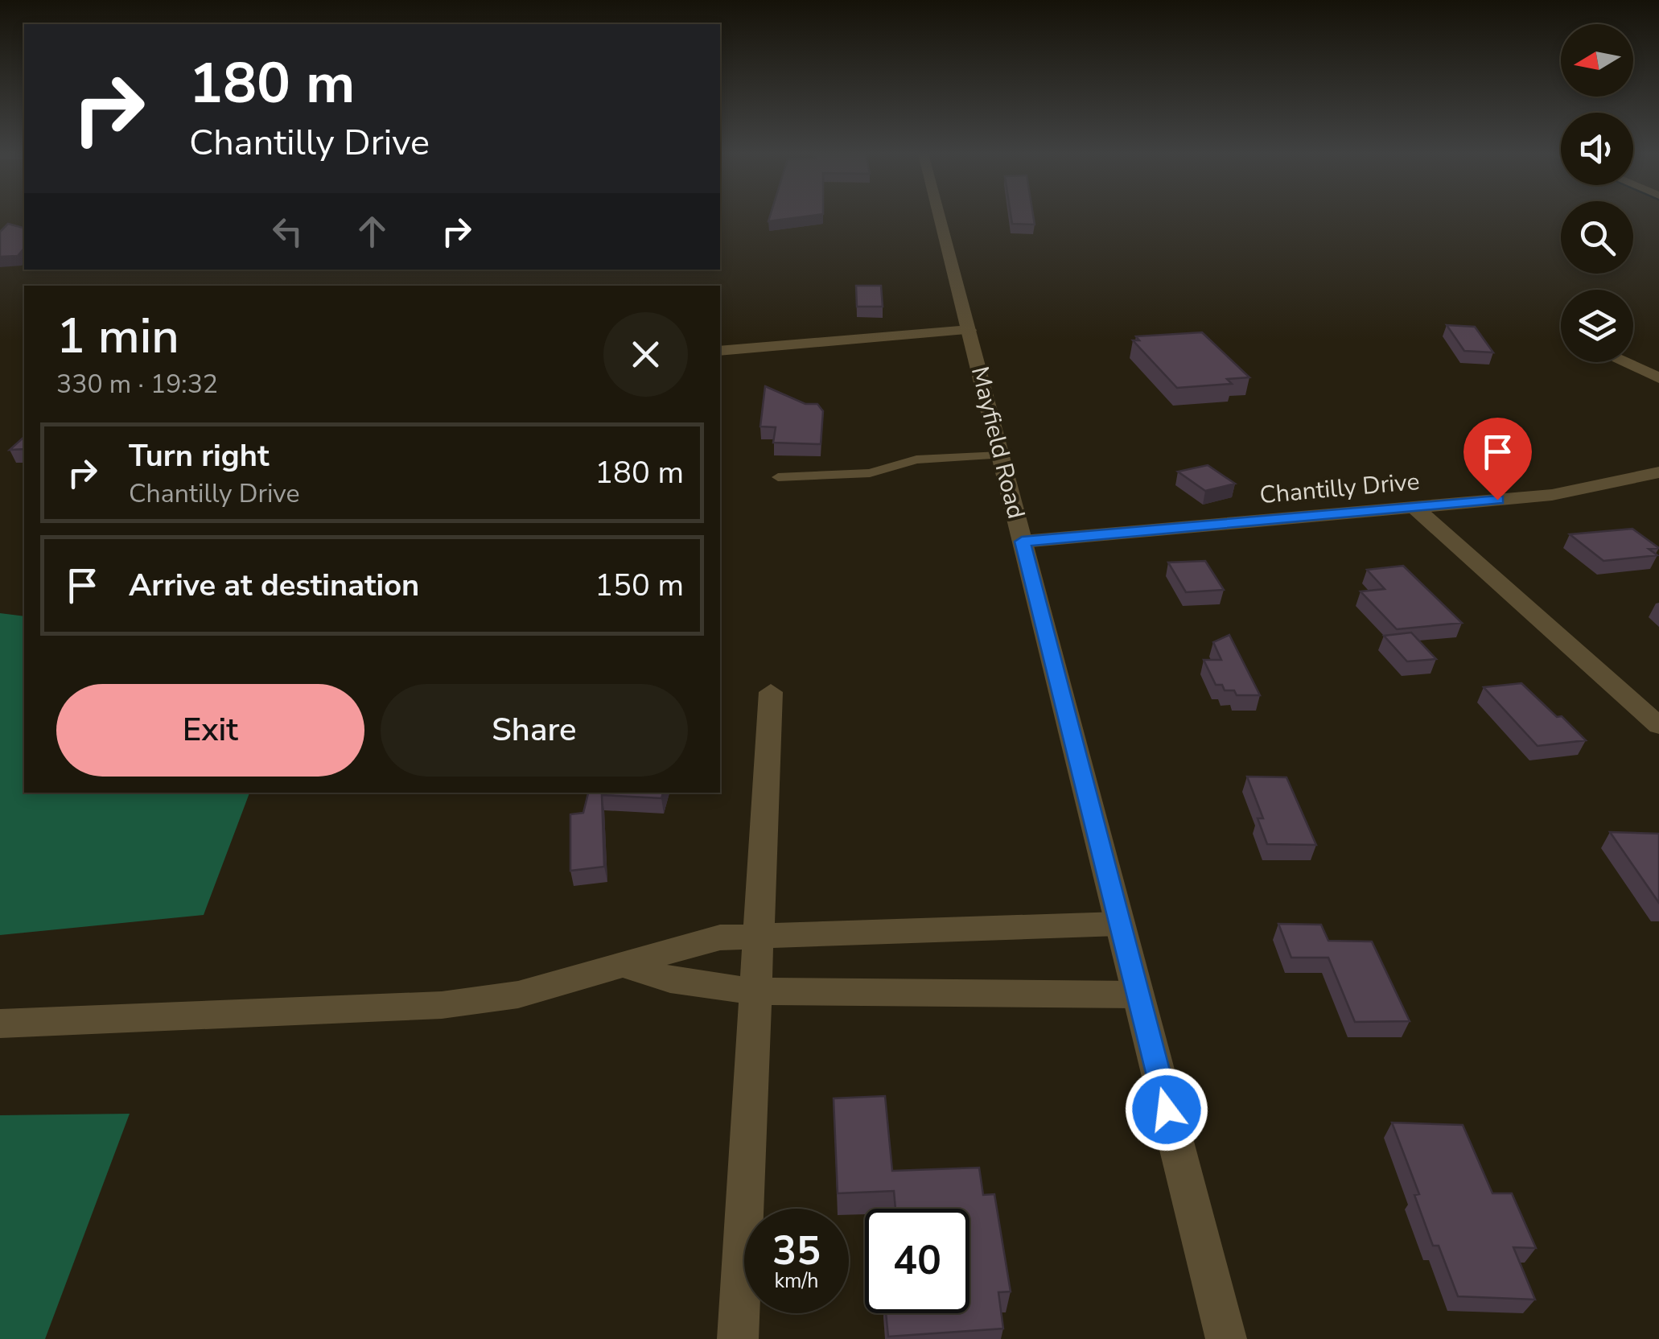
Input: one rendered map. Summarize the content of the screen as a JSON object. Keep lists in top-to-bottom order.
{
  "streets": {
    "street": ["Mayfield Road", "Chantilly Drive"]
  },
  "crossings": [
    ["Mayfield Road", "Chantilly Drive"]
  ],
  "north": "left",
  "page": {
    "turn": ["180 m", "Chantilly Drive"],
    "heading": ["1 min", "330 m · 19:32"],
    "list": [
      {
        "name": "Turn right",
        "note": "Chantilly Drive",
        "value": "180 m"
      },
      {
        "name": "Arrive at destination",
        "value": "150 m"
      }
    ],
    "buttons": ["Exit", "Share"],
    "speed": "35 km/h",
    "limit": "40"
  }
}
